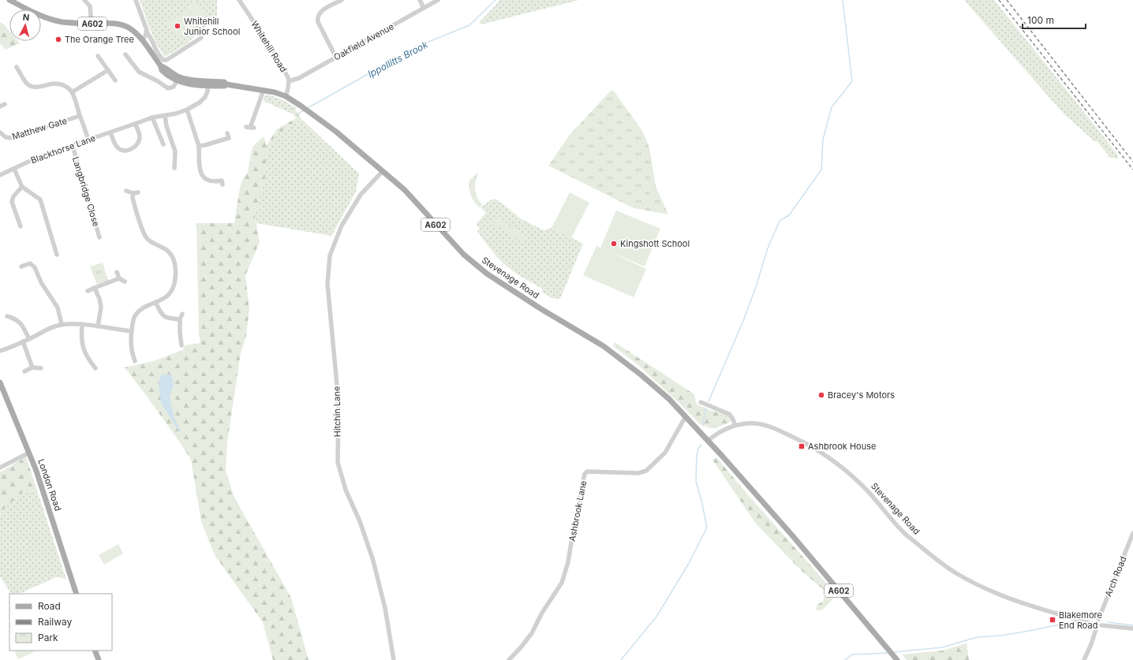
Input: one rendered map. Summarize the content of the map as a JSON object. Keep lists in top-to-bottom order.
{
  "streets": {
    "main road": ["A602", "Stevenage Road", "London Road"],
    "street": [
      "Oakfield Avenue",
      "Whitehill Road",
      "Matthew Gate",
      "Blackhorse Lane",
      "Langbridge Close",
      "Hitchin Lane",
      "Ashbrook Lane",
      "Arch Road"
    ]
  },
  "crossings": [
    ["Oakfield Avenue", "Whitehill Road"],
    ["Whitehill Road", "Stevenage Road"],
    ["Blackhorse Lane", "Langbridge Close"],
    ["Blackhorse Lane", "Stevenage Road"],
    ["Stevenage Road", "Hitchin Lane"],
    ["Stevenage Road", "Ashbrook Lane"],
    ["Stevenage Road", "Arch Road"]
  ],
  "water": ["Ippollitts Brook"],
  "places": {
    "other": [
      "Whitehill Junior School",
      "The Orange Tree",
      "Kingshott School",
      "Bracey's Motors"
    ],
    "transit": ["Ashbrook House", "Blakemore End Road"]
  },
  "legend": ["Road", "Railway", "Park"],
  "scale_bar": "100 m",
  "north": "top"
}
